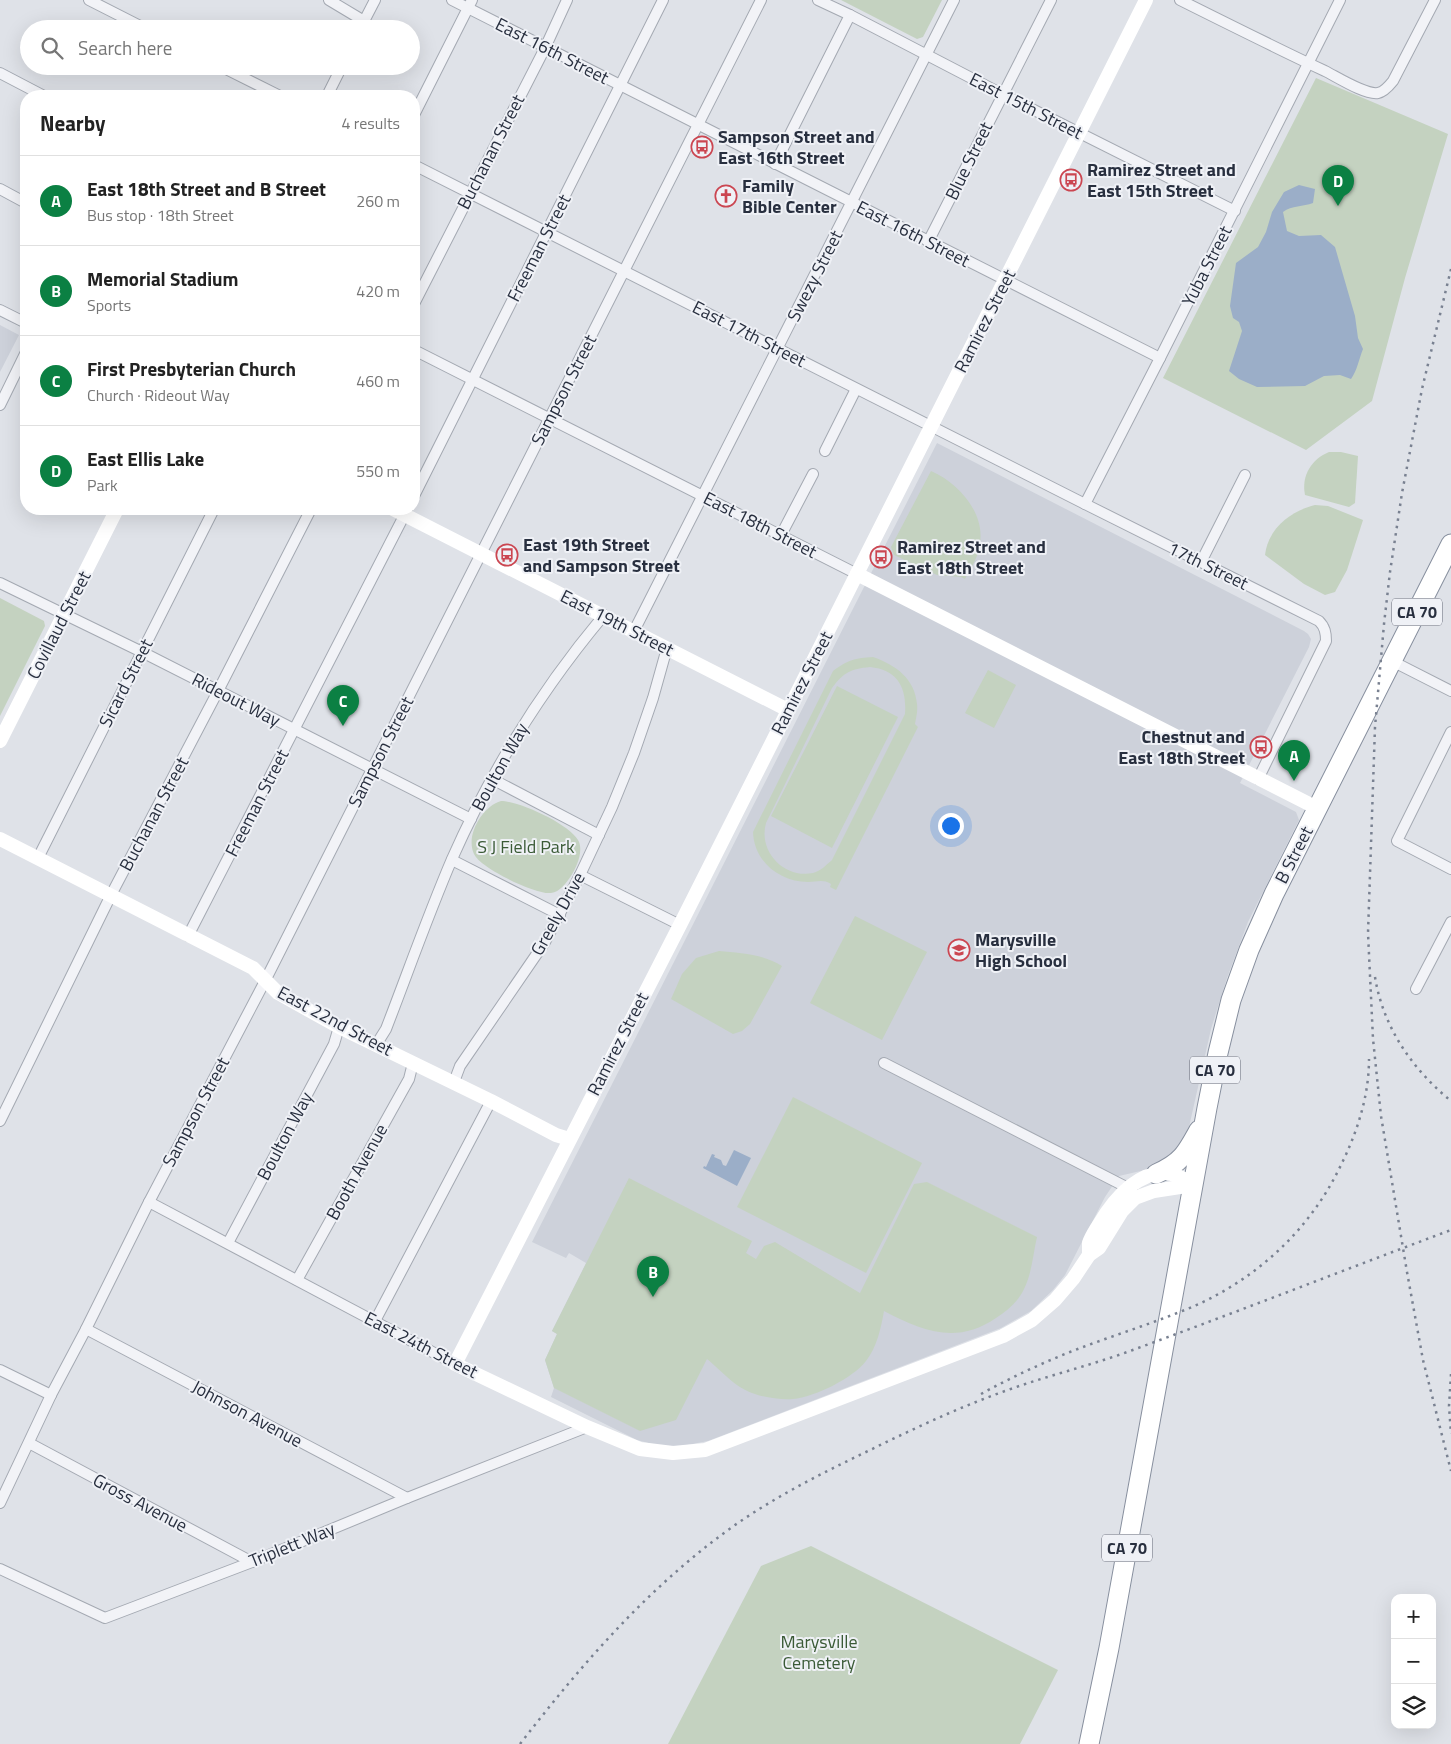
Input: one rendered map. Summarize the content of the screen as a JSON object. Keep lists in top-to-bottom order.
{
  "streets": {
    "highway": ["CA 70", "B Street"],
    "street": [
      "East 16th Street",
      "East 15th Street",
      "Buchanan Street",
      "Blue Street",
      "Freeman Street",
      "Yuba Street",
      "Swezy Street",
      "Ramirez Street",
      "East 17th Street",
      "Sampson Street",
      "East 18th Street",
      "17th Street",
      "East 19th Street",
      "Covillaud Street",
      "Sicard Street",
      "Rideout Way",
      "Boulton Way",
      "Greely Drive",
      "East 22nd Street",
      "Booth Avenue",
      "East 24th Street",
      "Johnson Avenue",
      "Gross Avenue",
      "Triplett Way"
    ]
  },
  "crossings": [
    ["East 16th Street", "Buchanan Street"],
    ["East 16th Street", "Blue Street"],
    ["East 16th Street", "Freeman Street"],
    ["East 16th Street", "Yuba Street"],
    ["East 16th Street", "Swezy Street"],
    ["East 16th Street", "Ramirez Street"],
    ["East 16th Street", "Sampson Street"],
    ["East 15th Street", "Blue Street"],
    ["East 15th Street", "Yuba Street"],
    ["East 15th Street", "Swezy Street"],
    ["East 15th Street", "Ramirez Street"],
    ["Buchanan Street", "East 17th Street"],
    ["Buchanan Street", "Rideout Way"],
    ["Buchanan Street", "East 22nd Street"],
    ["Freeman Street", "East 17th Street"],
    ["Freeman Street", "East 18th Street"],
    ["Freeman Street", "Rideout Way"],
    ["Freeman Street", "East 22nd Street"],
    ["Yuba Street", "East 17th Street"],
    ["Yuba Street", "17th Street"],
    ["Swezy Street", "East 17th Street"],
    ["Swezy Street", "East 18th Street"],
    ["Swezy Street", "East 19th Street"],
    ["Ramirez Street", "East 17th Street"],
    ["Ramirez Street", "East 18th Street"],
    ["Ramirez Street", "East 19th Street"],
    ["Ramirez Street", "East 22nd Street"],
    ["Ramirez Street", "East 24th Street"],
    ["East 17th Street", "Sampson Street"],
    ["East 17th Street", "17th Street"],
    ["Sampson Street", "East 18th Street"],
    ["Sampson Street", "East 19th Street"],
    ["Sampson Street", "Rideout Way"],
    ["Sampson Street", "East 22nd Street"],
    ["Sampson Street", "East 24th Street"],
    ["Sampson Street", "Johnson Avenue"],
    ["Sampson Street", "Gross Avenue"],
    ["East 18th Street", "17th Street"],
    ["East 18th Street", "B Street"],
    ["CA 70", "B Street"],
    ["East 19th Street", "Boulton Way"],
    ["East 19th Street", "Greely Drive"],
    ["Covillaud Street", "Rideout Way"],
    ["Sicard Street", "Rideout Way"],
    ["Sicard Street", "East 22nd Street"],
    ["Rideout Way", "Boulton Way"],
    ["Boulton Way", "East 22nd Street"],
    ["Boulton Way", "East 24th Street"],
    ["Greely Drive", "East 22nd Street"],
    ["East 22nd Street", "Booth Avenue"],
    ["Booth Avenue", "East 24th Street"],
    ["East 24th Street", "Triplett Way"],
    ["Johnson Avenue", "Triplett Way"],
    ["Gross Avenue", "Triplett Way"]
  ],
  "parks": ["S J Field Park", "Marysville Cemetery"],
  "places": {
    "bus stop": [
      "Sampson Street and East 16th Street",
      "Ramirez Street and East 15th Street",
      "East 19th Street and Sampson Street",
      "Ramirez Street and East 18th Street",
      "Chestnut and East 18th Street"
    ],
    "church": ["Family Bible Center"],
    "school or university": ["Marysville High School"]
  },
  "page": {
    "search": "Search here",
    "heading": ["Nearby", "4 results"],
    "list": [
      {
        "mark": "A",
        "name": "East 18th Street and B Street",
        "note": "Bus stop · 18th Street",
        "value": "260 m"
      },
      {
        "mark": "B",
        "name": "Memorial Stadium",
        "note": "Sports",
        "value": "420 m"
      },
      {
        "mark": "C",
        "name": "First Presbyterian Church",
        "note": "Church · Rideout Way",
        "value": "460 m"
      },
      {
        "mark": "D",
        "name": "East Ellis Lake",
        "note": "Park",
        "value": "550 m"
      }
    ],
    "pins": [
      "D",
      "C",
      "A",
      "B"
    ],
    "map_buttons": ["+", "−"]
  }
}
